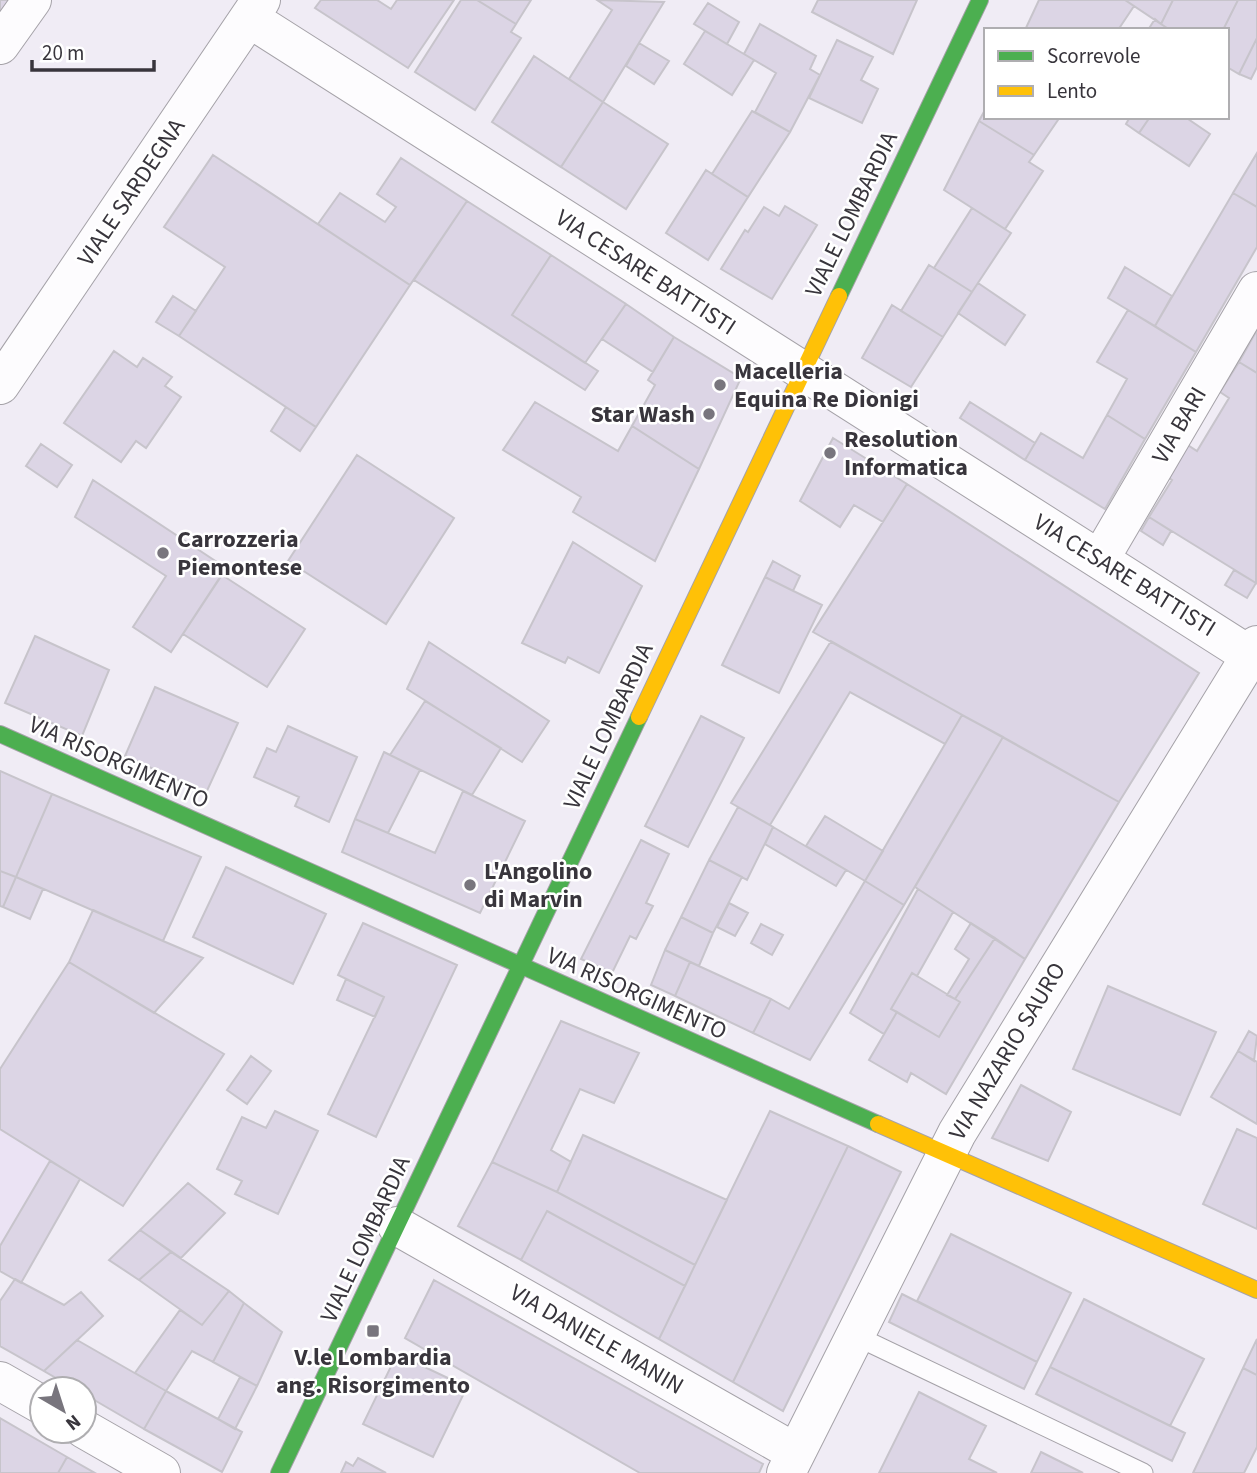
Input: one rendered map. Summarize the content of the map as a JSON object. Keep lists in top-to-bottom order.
{
  "streets": {
    "street": [
      "VIALE SARDEGNA",
      "VIALE LOMBARDIA",
      "VIA CESARE BATTISTI",
      "VIA BARI",
      "VIA RISORGIMENTO",
      "VIA NAZARIO SAURO",
      "VIA DANIELE MANIN"
    ]
  },
  "crossings": [
    ["VIALE SARDEGNA", "VIA CESARE BATTISTI"],
    ["VIALE LOMBARDIA", "VIA CESARE BATTISTI"],
    ["VIALE LOMBARDIA", "VIA RISORGIMENTO"],
    ["VIALE LOMBARDIA", "VIA DANIELE MANIN"],
    ["VIA CESARE BATTISTI", "VIA BARI"],
    ["VIA CESARE BATTISTI", "VIA NAZARIO SAURO"],
    ["VIA RISORGIMENTO", "VIA NAZARIO SAURO"],
    ["VIA NAZARIO SAURO", "VIA DANIELE MANIN"]
  ],
  "places": {
    "other": [
      "Macelleria Equina Re Dionigi",
      "Star Wash",
      "Resolution Informatica",
      "Carrozzeria Piemontese",
      "L'Angolino di Marvin"
    ],
    "transit": ["V.le Lombardia ang. Risorgimento"]
  },
  "legend": ["Scorrevole", "Lento"],
  "scale_bar": "20 m",
  "north": "bottom right"
}
